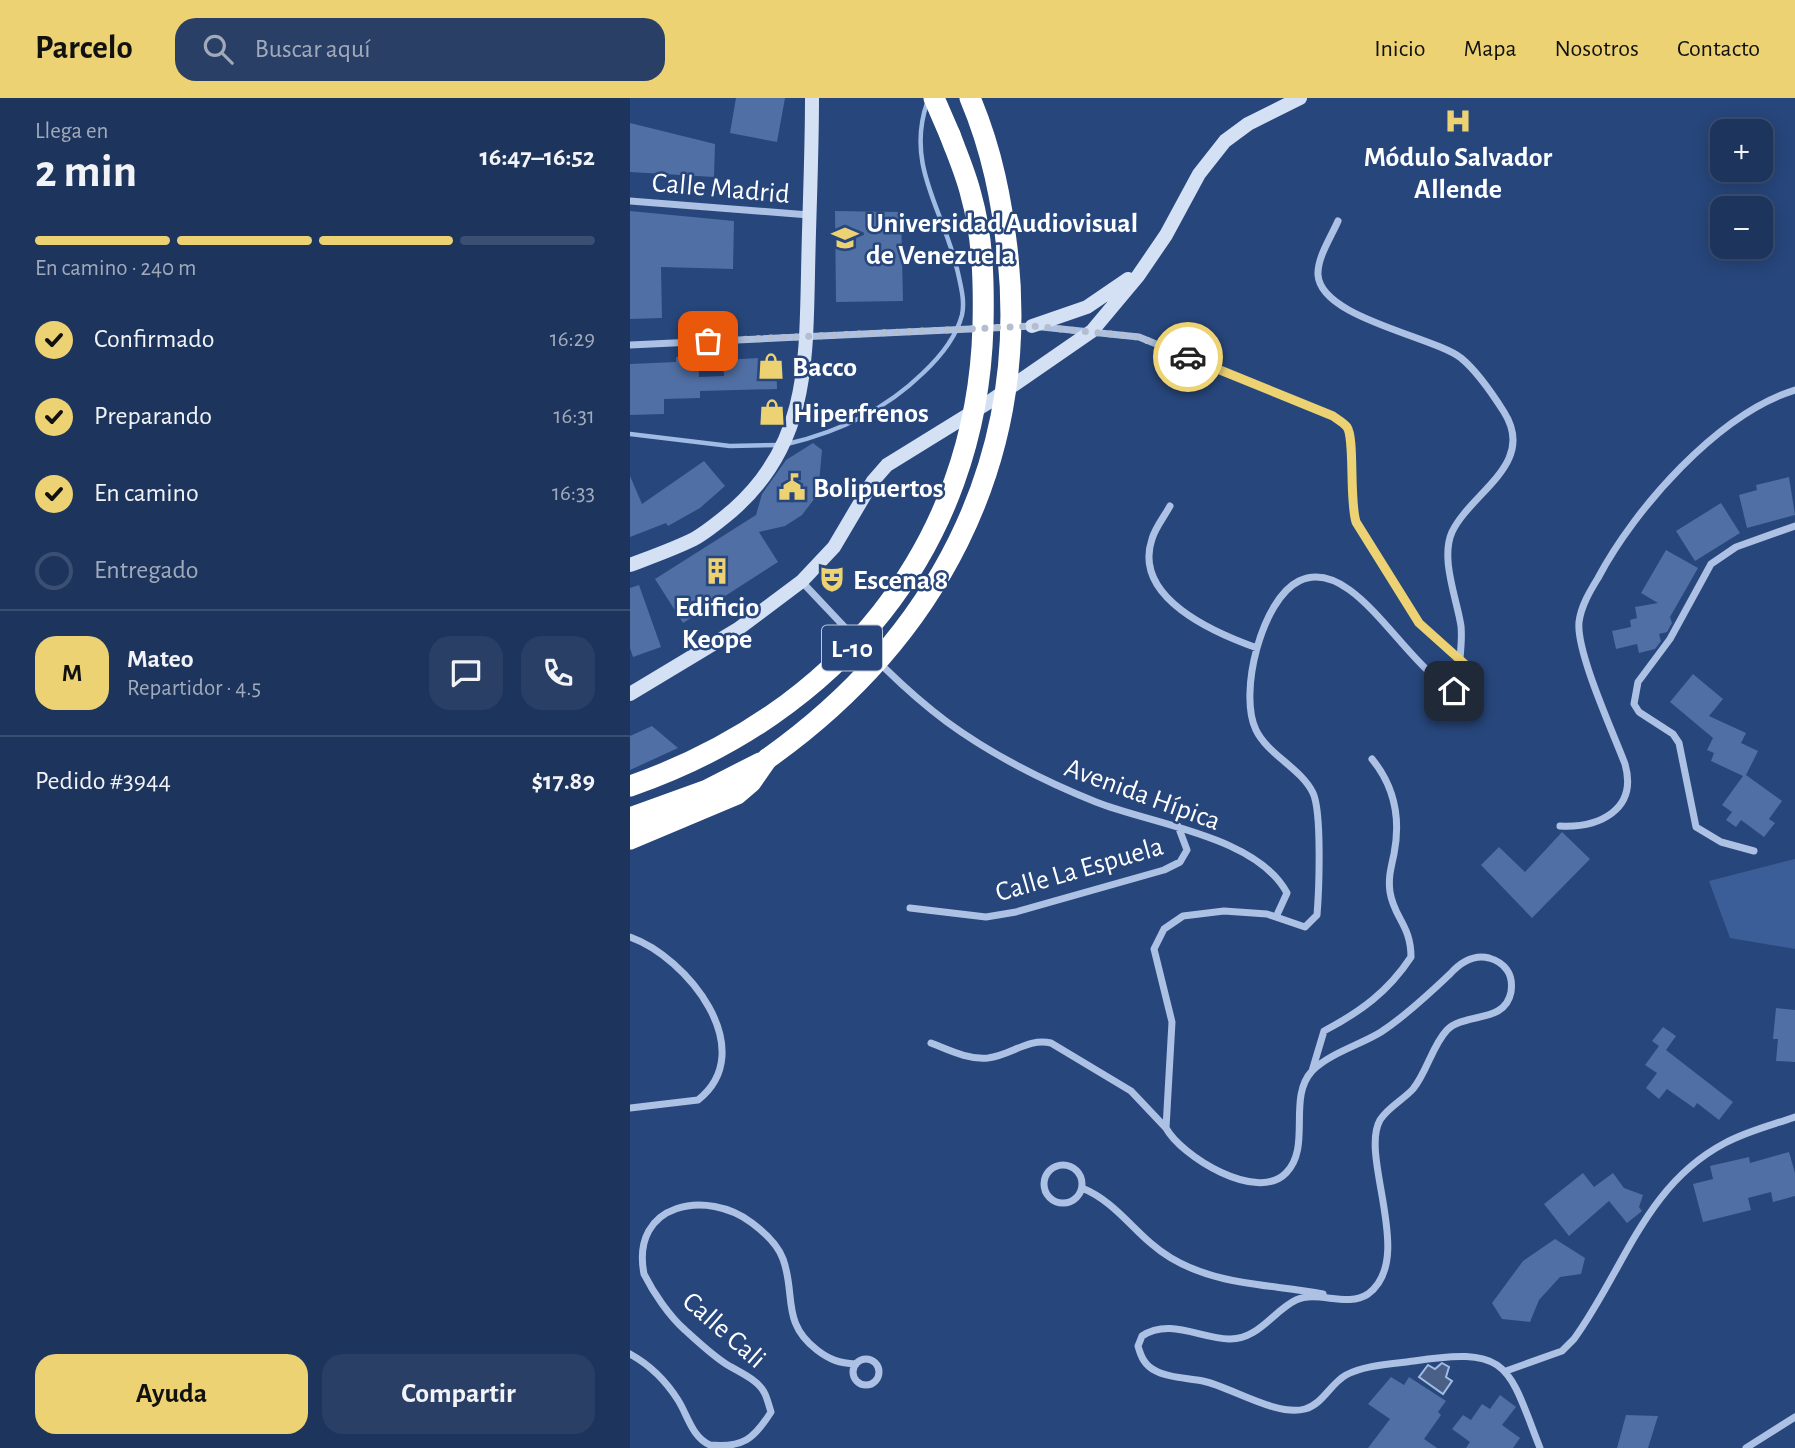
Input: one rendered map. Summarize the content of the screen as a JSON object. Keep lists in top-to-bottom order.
{
  "streets": {
    "highway": ["L-10"],
    "street": [
      "Calle Madrid",
      "Avenida Hípica",
      "Calle La Espuela",
      "Calle Cali"
    ]
  },
  "crossings": [
    ["Avenida Hípica", "Calle La Espuela"]
  ],
  "places": {
    "hospital": ["Módulo Salvador Allende"],
    "school or university": ["Universidad Audiovisual de Venezuela"],
    "shop": ["Bacco", "Hiperfrenos"],
    "public building": ["Bolipuertos"],
    "building": ["Edificio Keope"],
    "theatre": ["Escena 8"]
  },
  "page": {
    "header": "Parcelo",
    "search": "Buscar aquí",
    "nav": [
      "Inicio",
      "Mapa",
      "Nosotros",
      "Contacto"
    ],
    "heading": ["2 min", "Llega en", "16:47–16:52"],
    "panel": [
      "Mateo",
      "Repartidor · 4.5",
      "Pedido #3944",
      "$17.89"
    ],
    "map_buttons": ["+", "−"],
    "bar": "En camino · 240 m",
    "list": [
      ["Confirmado", "16:29"],
      ["Preparando", "16:31"],
      ["En camino", "16:33"],
      "Entregado"
    ],
    "round": "M",
    "buttons": ["Ayuda", "Compartir"]
  }
}
